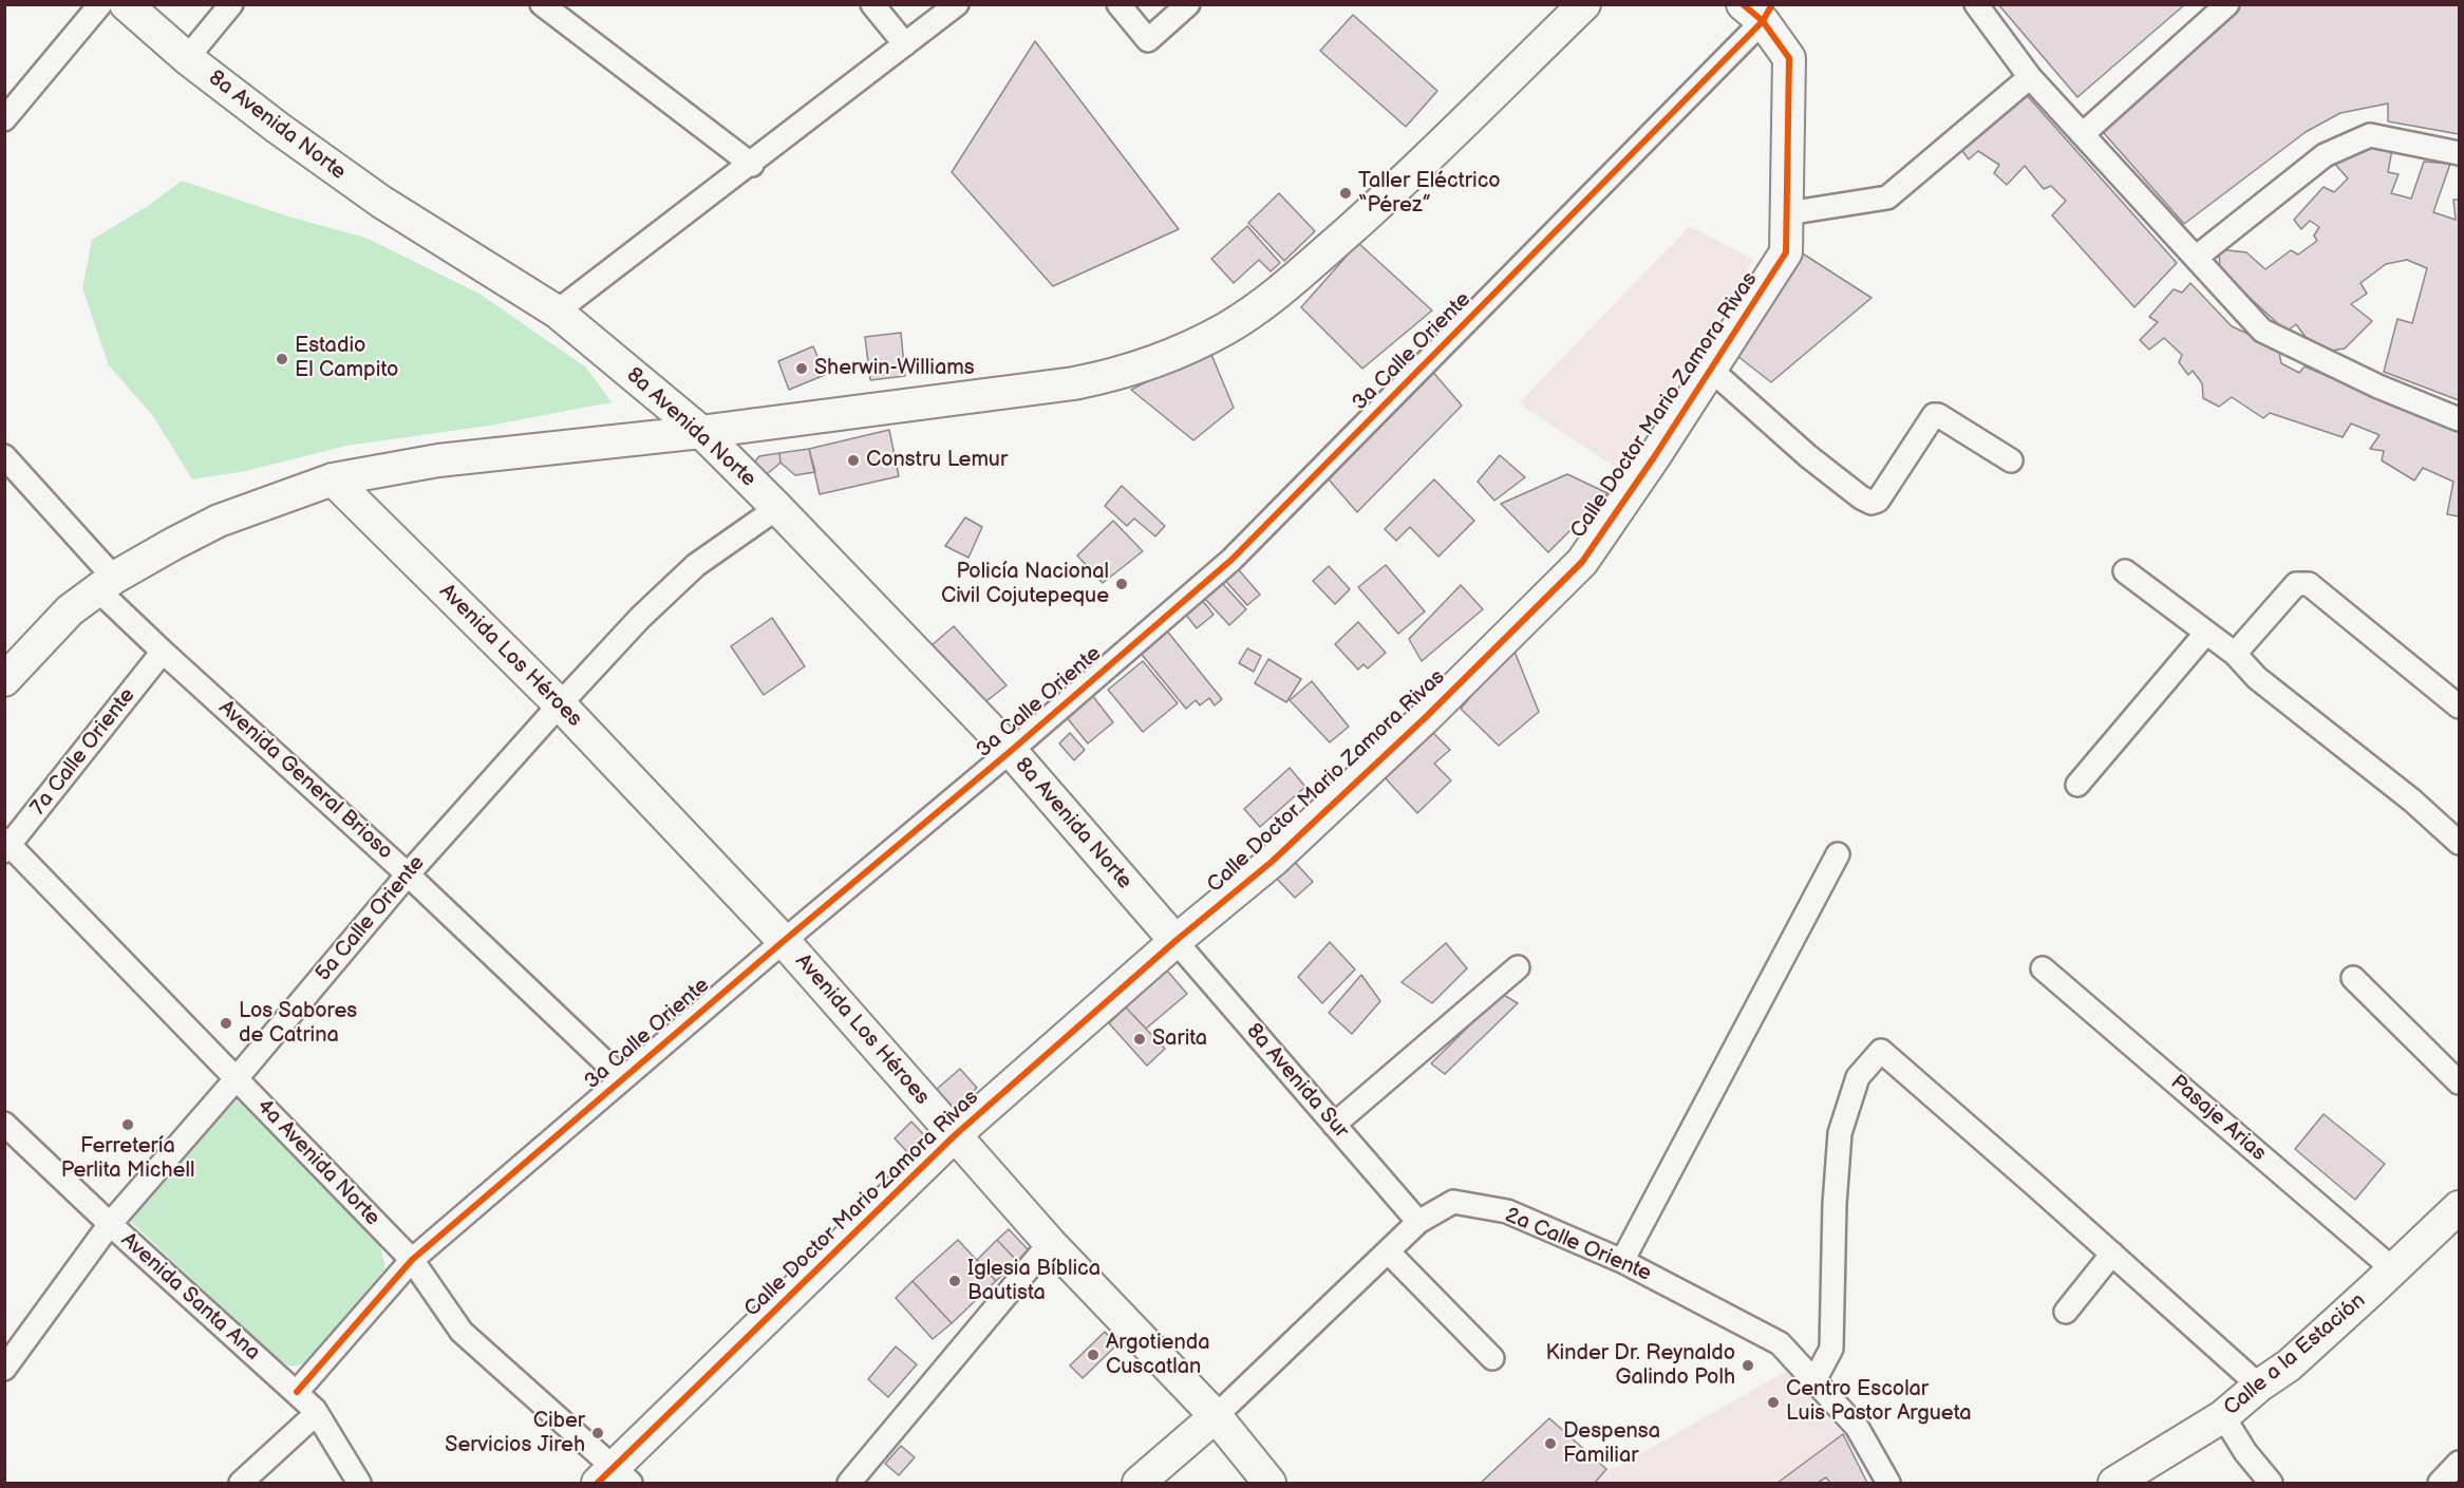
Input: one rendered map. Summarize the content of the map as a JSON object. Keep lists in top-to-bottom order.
{
  "streets": {
    "street": [
      "8a Avenida Norte",
      "3a Calle Oriente",
      "Calle Doctor Mario Zamora Rivas",
      "Avenida Los Héroes",
      "7a Calle Oriente",
      "Avenida General Brioso",
      "5a Calle Oriente",
      "8a Avenida Sur",
      "Pasaje Arias",
      "4a Avenida Norte",
      "2a Calle Oriente",
      "Avenida Santa Ana",
      "Calle a la Estación"
    ]
  },
  "crossings": [
    ["8a Avenida Norte", "3a Calle Oriente"],
    ["8a Avenida Norte", "Calle Doctor Mario Zamora Rivas"],
    ["8a Avenida Norte", "5a Calle Oriente"],
    ["8a Avenida Norte", "8a Avenida Sur"],
    ["3a Calle Oriente", "Calle Doctor Mario Zamora Rivas"],
    ["3a Calle Oriente", "Avenida Los Héroes"],
    ["3a Calle Oriente", "Avenida General Brioso"],
    ["3a Calle Oriente", "4a Avenida Norte"],
    ["3a Calle Oriente", "Avenida Santa Ana"],
    ["Calle Doctor Mario Zamora Rivas", "Avenida Los Héroes"],
    ["Calle Doctor Mario Zamora Rivas", "8a Avenida Sur"],
    ["Calle Doctor Mario Zamora Rivas", "4a Avenida Norte"],
    ["Avenida Los Héroes", "5a Calle Oriente"],
    ["Avenida Los Héroes", "2a Calle Oriente"],
    ["7a Calle Oriente", "Avenida General Brioso"],
    ["7a Calle Oriente", "4a Avenida Norte"],
    ["Avenida General Brioso", "5a Calle Oriente"],
    ["5a Calle Oriente", "4a Avenida Norte"],
    ["5a Calle Oriente", "Avenida Santa Ana"],
    ["8a Avenida Sur", "2a Calle Oriente"],
    ["Pasaje Arias", "Calle a la Estación"]
  ],
  "places": [
    "Taller Eléctrico “Pérez”",
    "Estadio El Campito",
    "Sherwin-Williams",
    "Constru Lemur",
    "Policía Nacional Civil Cojutepeque",
    "Los Sabores de Catrina",
    "Sarita",
    "Ferretería Perlita Michell",
    "Iglesia Bíblica Bautista",
    "Argotienda Cuscatlan",
    "Kinder Dr. Reynaldo Galindo Polh",
    "Centro Escolar Luis Pastor Argueta",
    "Ciber Servicios Jireh",
    "Despensa Familiar"
  ]
}
